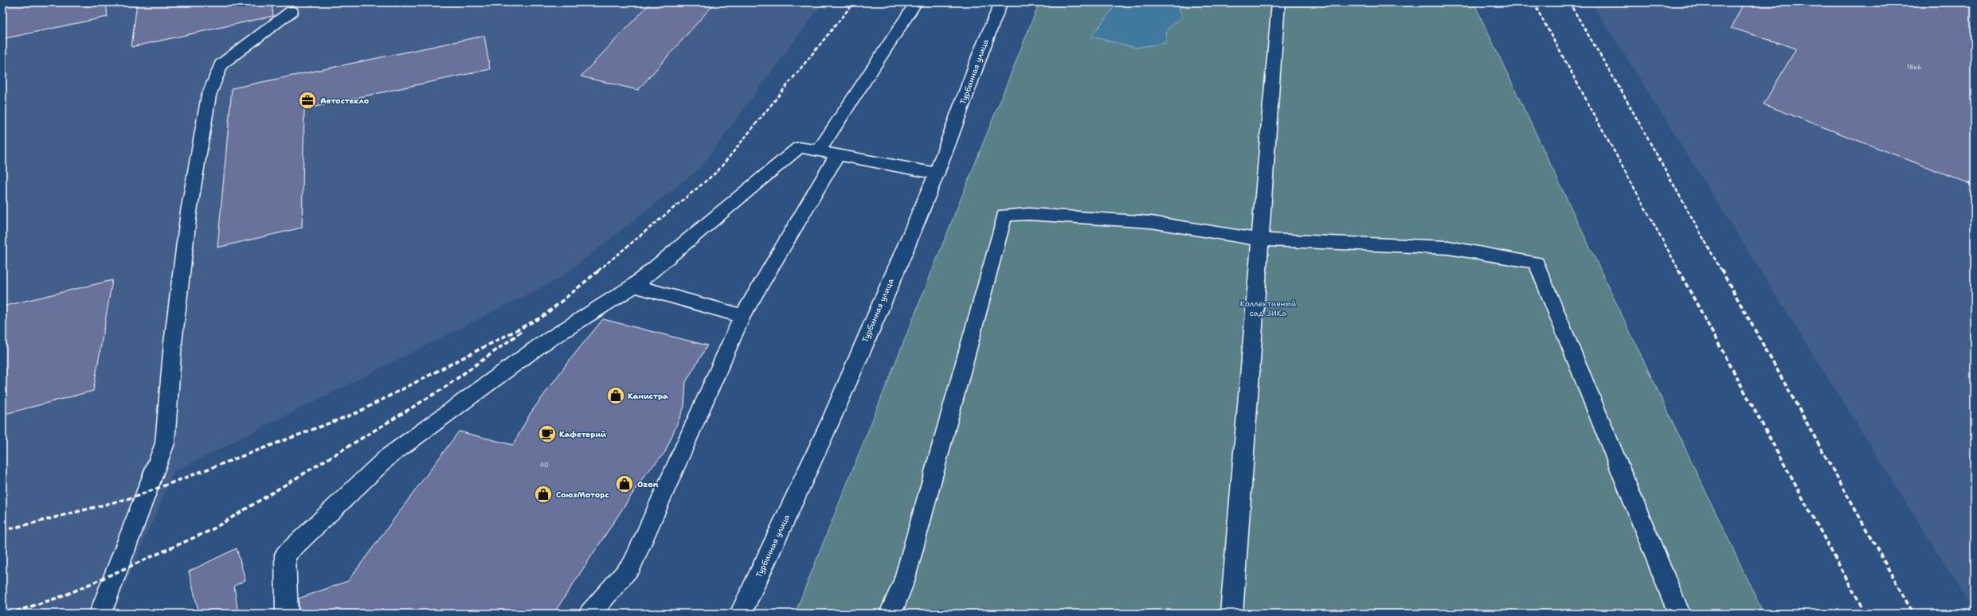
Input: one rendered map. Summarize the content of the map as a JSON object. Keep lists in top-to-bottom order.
{
  "streets": {
    "main road": ["Турбинная улица"]
  },
  "parks": ["Коллективный сад ЗИКа"],
  "places": {
    "office": ["Автостекло"],
    "shop": ["Канистра", "Ozon", "СоюзМоторс"],
    "cafe": ["Кафетерий"]
  },
  "house_numbers": ["18к6", "40"]
}
